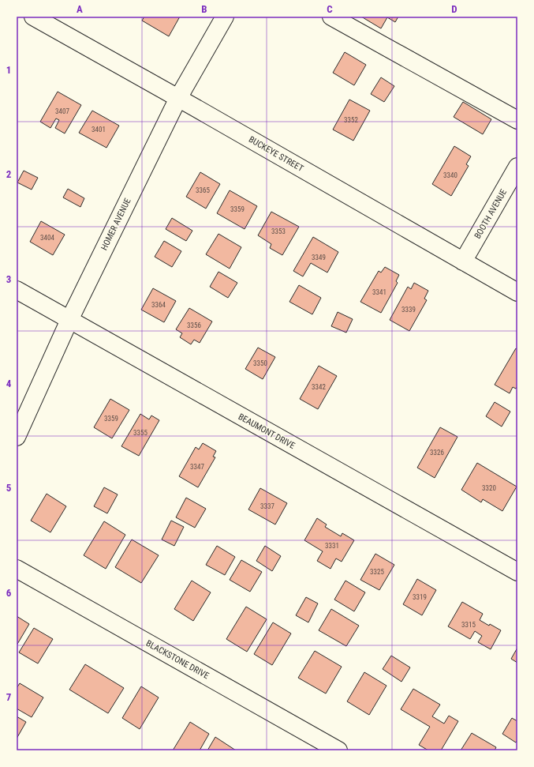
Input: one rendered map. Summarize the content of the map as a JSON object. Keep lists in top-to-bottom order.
{
  "streets": {
    "street": [
      "BUCKEYE STREET",
      "BOOTH AVENUE",
      "HOMER AVENUE",
      "BEAUMONT DRIVE",
      "BLACKSTONE DRIVE"
    ]
  },
  "crossings": [
    ["BUCKEYE STREET", "BOOTH AVENUE"],
    ["BUCKEYE STREET", "HOMER AVENUE"],
    ["HOMER AVENUE", "BEAUMONT DRIVE"]
  ],
  "house_numbers": [
    "3407",
    "3352",
    "3401",
    "3340",
    "3365",
    "3359",
    "3353",
    "3404",
    "3349",
    "3341",
    "3364",
    "3339",
    "3356",
    "3350",
    "3342",
    "3359",
    "3355",
    "3326",
    "3347",
    "3320",
    "3337",
    "3331",
    "3325",
    "3319",
    "3315"
  ],
  "grid": {
    "columns": [
      "A",
      "B",
      "C",
      "D"
    ],
    "rows": [
      "1",
      "2",
      "3",
      "4",
      "5",
      "6",
      "7"
    ]
  }
}
